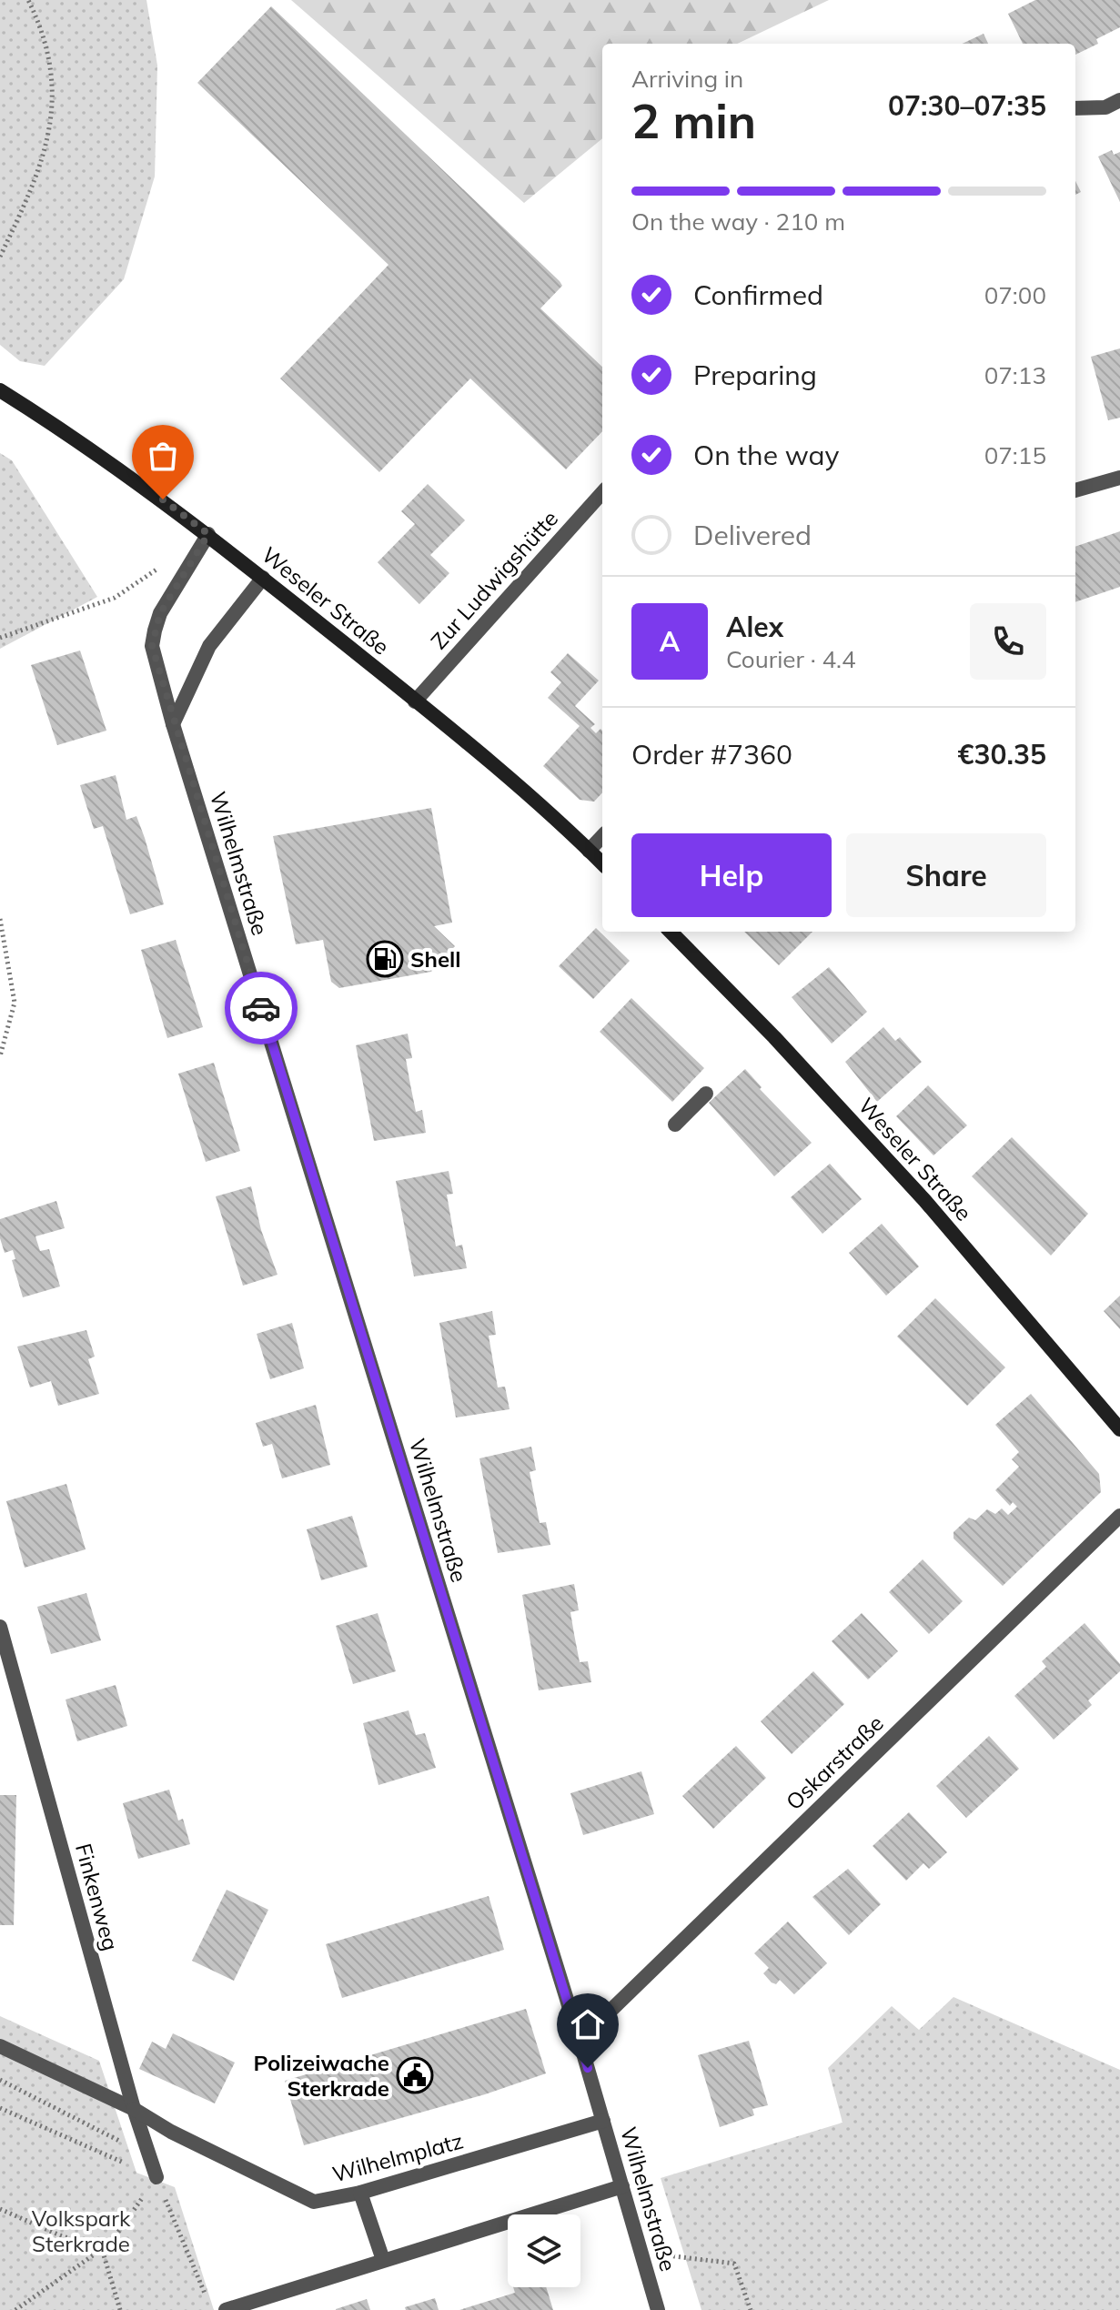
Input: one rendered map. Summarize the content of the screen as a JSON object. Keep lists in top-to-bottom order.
{
  "streets": {
    "main road": ["Weseler Straße"],
    "street": [
      "Zur Ludwigshütte",
      "Wilhelmstraße",
      "Oskarstraße",
      "Finkenweg",
      "Wilhelmplatz"
    ]
  },
  "crossings": [
    ["Zur Ludwigshütte", "Weseler Straße"],
    ["Weseler Straße", "Wilhelmstraße"],
    ["Wilhelmstraße", "Oskarstraße"],
    ["Wilhelmstraße", "Wilhelmplatz"],
    ["Finkenweg", "Wilhelmplatz"]
  ],
  "parks": ["Volkspark Sterkrade"],
  "places": {
    "fuel station": ["Shell"],
    "public building": ["Polizeiwache Sterkrade"]
  },
  "page": {
    "heading": ["2 min", "Arriving in", "07:30–07:35"],
    "panel": [
      "Alex",
      "Courier · 4.4",
      "Order #7360",
      "€30.35"
    ],
    "bar": "On the way · 210 m",
    "list": [
      ["Confirmed", "07:00"],
      ["Preparing", "07:13"],
      ["On the way", "07:15"],
      "Delivered"
    ],
    "round": "A",
    "buttons": ["Help", "Share"]
  }
}
